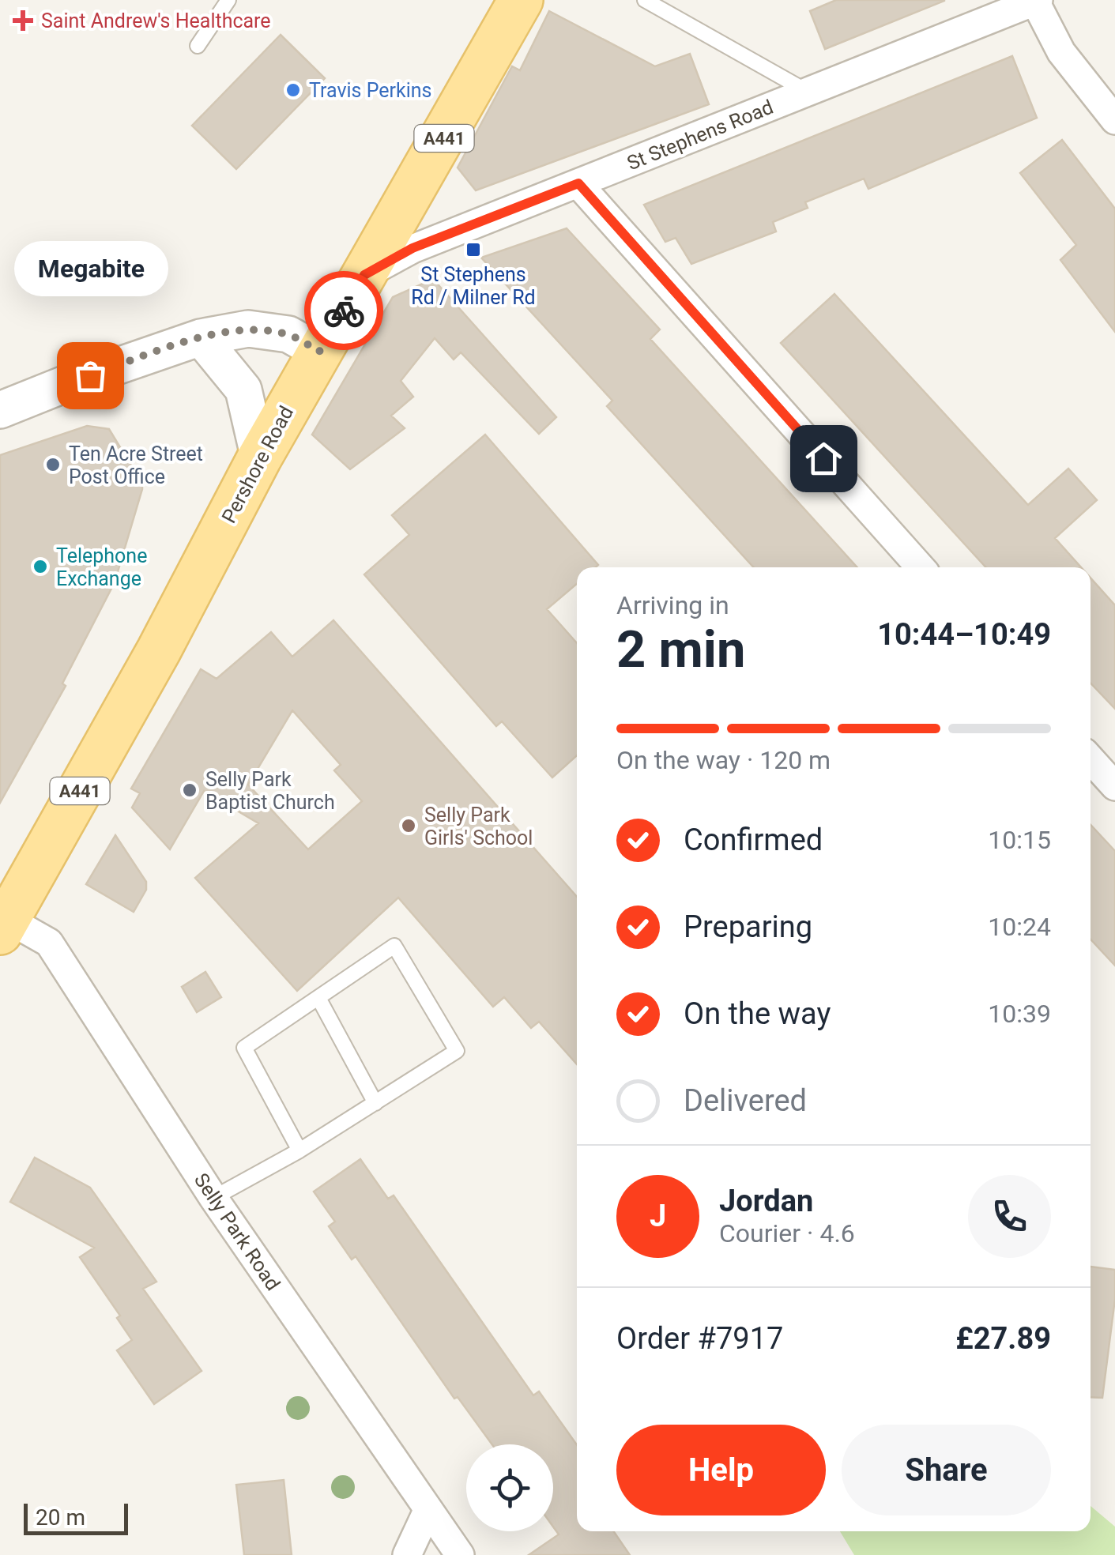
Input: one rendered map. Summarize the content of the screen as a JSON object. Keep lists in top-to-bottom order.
{
  "streets": {
    "main road": ["A441", "Pershore Road"],
    "street": ["St Stephens Road", "Selly Park Road"]
  },
  "crossings": [
    ["St Stephens Road", "Pershore Road"],
    ["Pershore Road", "Selly Park Road"]
  ],
  "places": {
    "health": ["Saint Andrew's Healthcare"],
    "other": [
      "Travis Perkins",
      "Megabite",
      "Ten Acre Street Post Office",
      "Telephone Exchange",
      "Selly Park Baptist Church",
      "Selly Park Girls' School"
    ],
    "transit": ["St Stephens Rd / Milner Rd"]
  },
  "scale_bar": "20 m",
  "page": {
    "bubble": "Megabite",
    "heading": ["2 min", "Arriving in", "10:44–10:49"],
    "panel": [
      "Jordan",
      "Courier · 4.6",
      "Order #7917",
      "£27.89"
    ],
    "bar": "On the way · 120 m",
    "list": [
      ["Confirmed", "10:15"],
      ["Preparing", "10:24"],
      ["On the way", "10:39"],
      "Delivered"
    ],
    "round": "J",
    "buttons": ["Help", "Share"],
    "scale": "20 m"
  }
}
